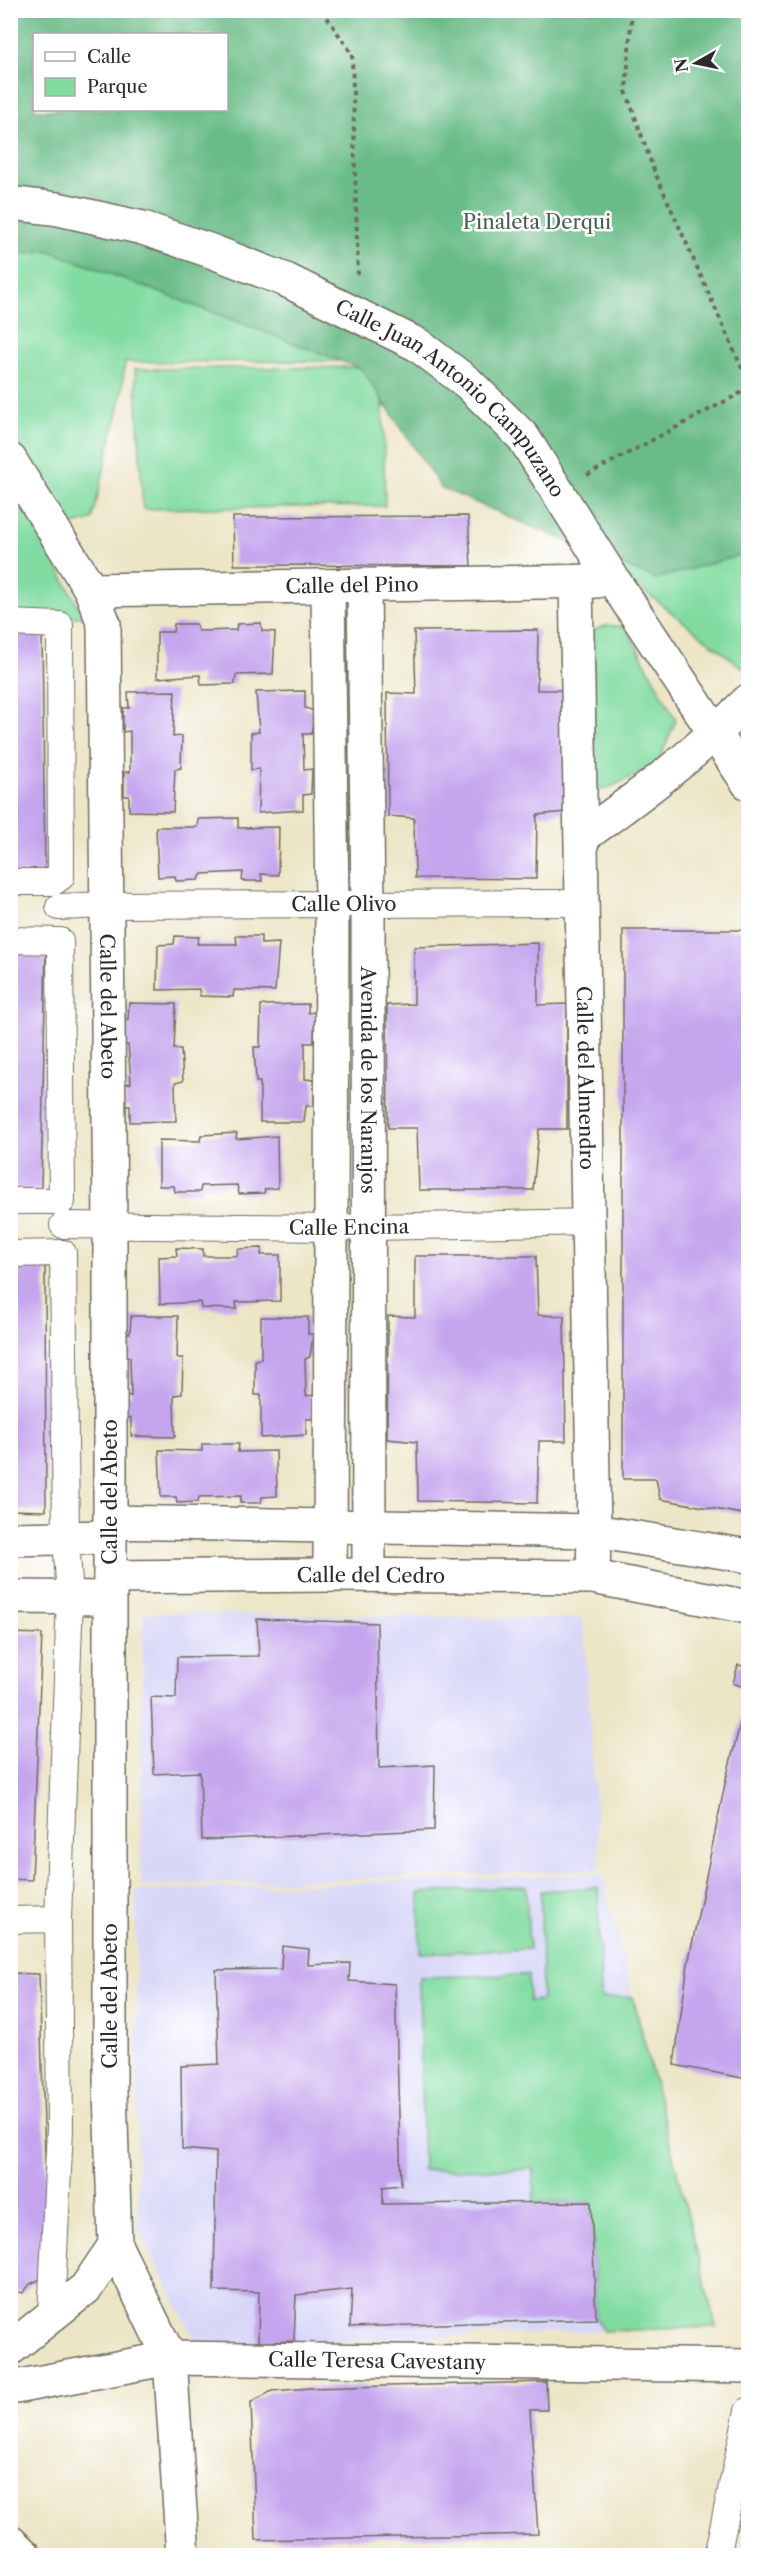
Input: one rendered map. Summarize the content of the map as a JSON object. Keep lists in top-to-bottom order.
{
  "streets": {
    "street": [
      "Calle Juan Antonio Campuzano",
      "Calle del Pino",
      "Calle Olivo",
      "Calle del Abeto",
      "Calle del Almendro",
      "Avenida de los Naranjos",
      "Calle Encina",
      "Calle del Cedro",
      "Calle Teresa Cavestany"
    ]
  },
  "crossings": [
    ["Calle Juan Antonio Campuzano", "Calle del Pino"],
    ["Calle del Pino", "Calle del Abeto"],
    ["Calle del Pino", "Calle del Almendro"],
    ["Calle del Pino", "Avenida de los Naranjos"],
    ["Calle Olivo", "Calle del Abeto"],
    ["Calle Olivo", "Calle del Almendro"],
    ["Calle Olivo", "Avenida de los Naranjos"],
    ["Calle del Abeto", "Calle Encina"],
    ["Calle del Abeto", "Calle del Cedro"],
    ["Calle del Almendro", "Calle Encina"],
    ["Calle del Almendro", "Calle del Cedro"],
    ["Avenida de los Naranjos", "Calle Encina"],
    ["Avenida de los Naranjos", "Calle del Cedro"]
  ],
  "parks": ["Pinaleta Derqui"],
  "legend": ["Calle", "Parque"],
  "north": "left"
}
